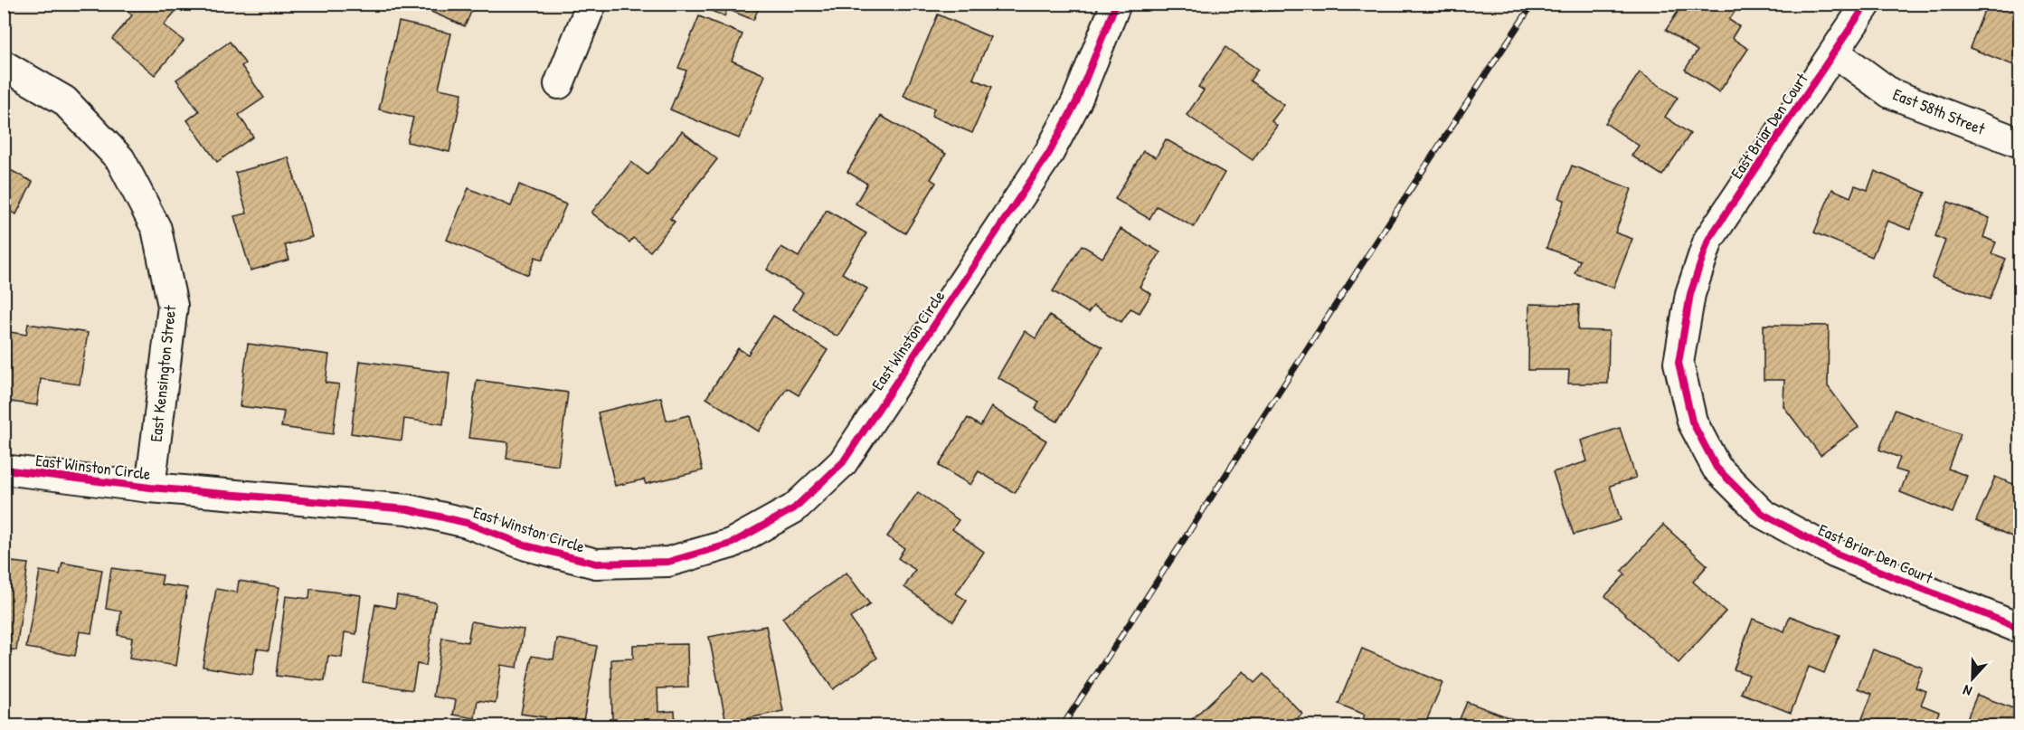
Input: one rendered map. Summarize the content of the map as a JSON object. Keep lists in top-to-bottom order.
{
  "streets": {
    "street": [
      "East 58th Street",
      "East Briar Den Court",
      "East Winston Circle",
      "East Kensington Street"
    ]
  },
  "crossings": [
    ["East 58th Street", "East Briar Den Court"],
    ["East Winston Circle", "East Kensington Street"]
  ],
  "north": "bottom"
}
